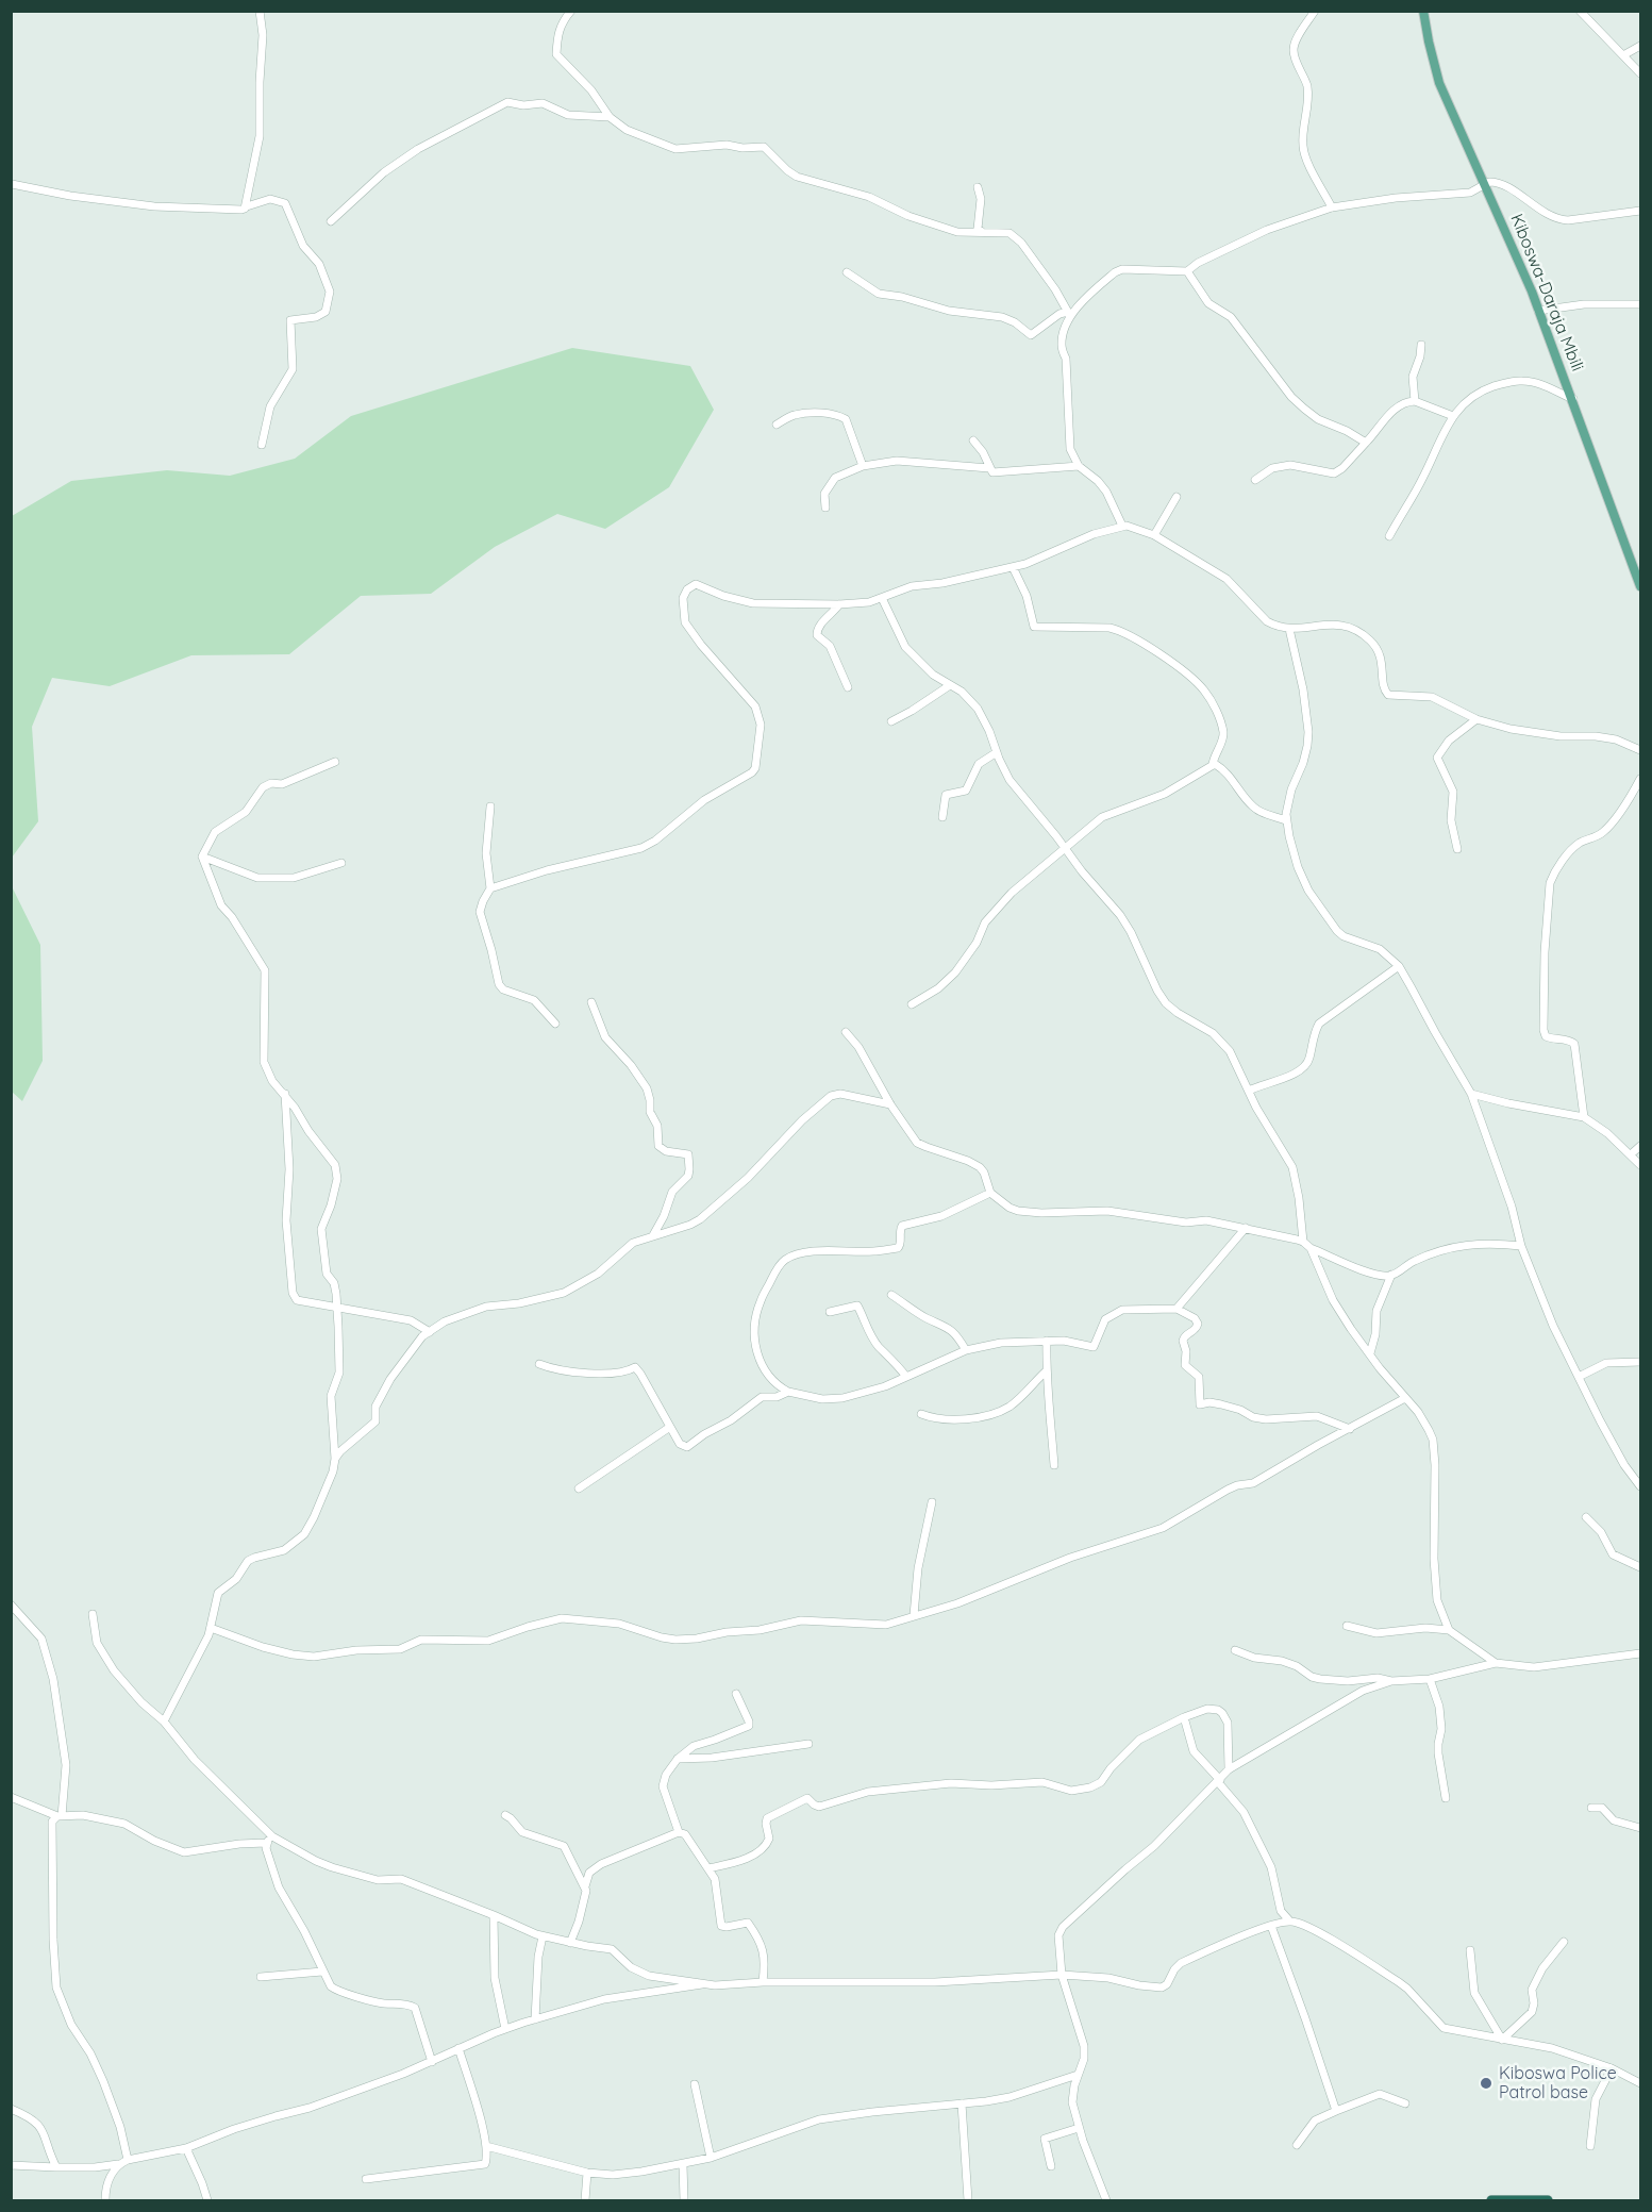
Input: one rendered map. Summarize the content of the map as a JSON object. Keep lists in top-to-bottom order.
{
  "streets": {
    "main road": ["Kiboswa-Daraja Mbili"]
  },
  "places": ["Kiboswa Police Patrol base"]
}
